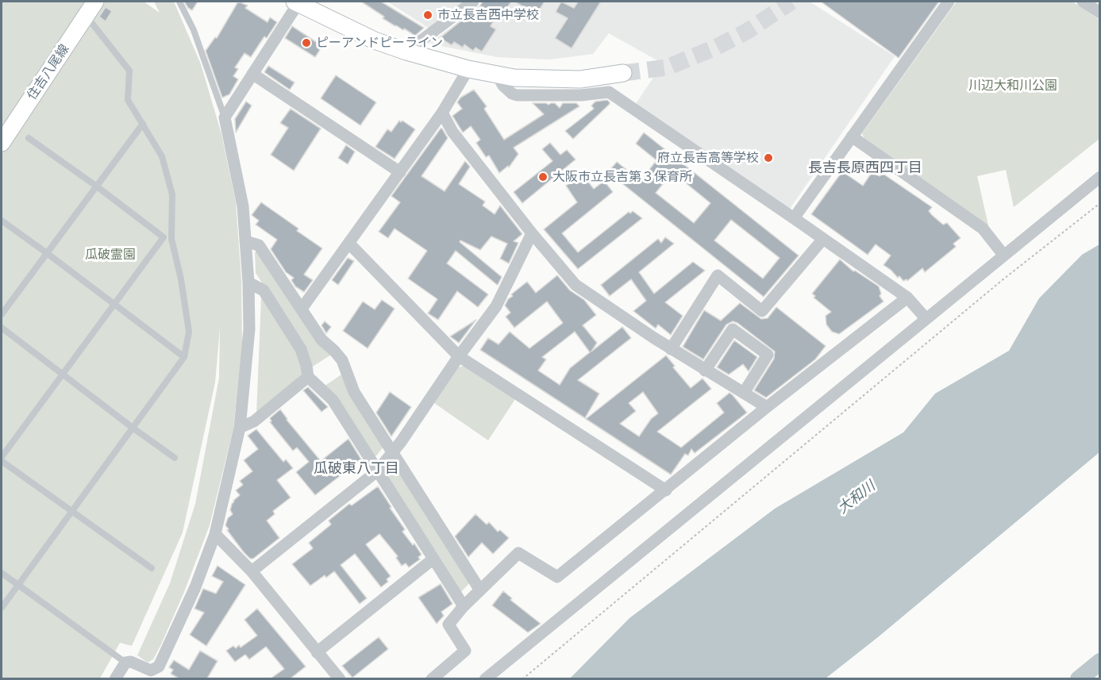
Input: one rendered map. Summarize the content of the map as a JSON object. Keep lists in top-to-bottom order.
{
  "streets": {
    "street": ["住吉八尾線"]
  },
  "districts": ["長吉長原西四丁目", "瓜破東八丁目"],
  "water": ["大和川"],
  "parks": ["川辺大和川公園", "瓜破霊園"],
  "places": [
    "市立長吉西中学校",
    "ピーアンドピーライン",
    "府立長吉高等学校",
    "大阪市立長吉第３保育所"
  ]
}
